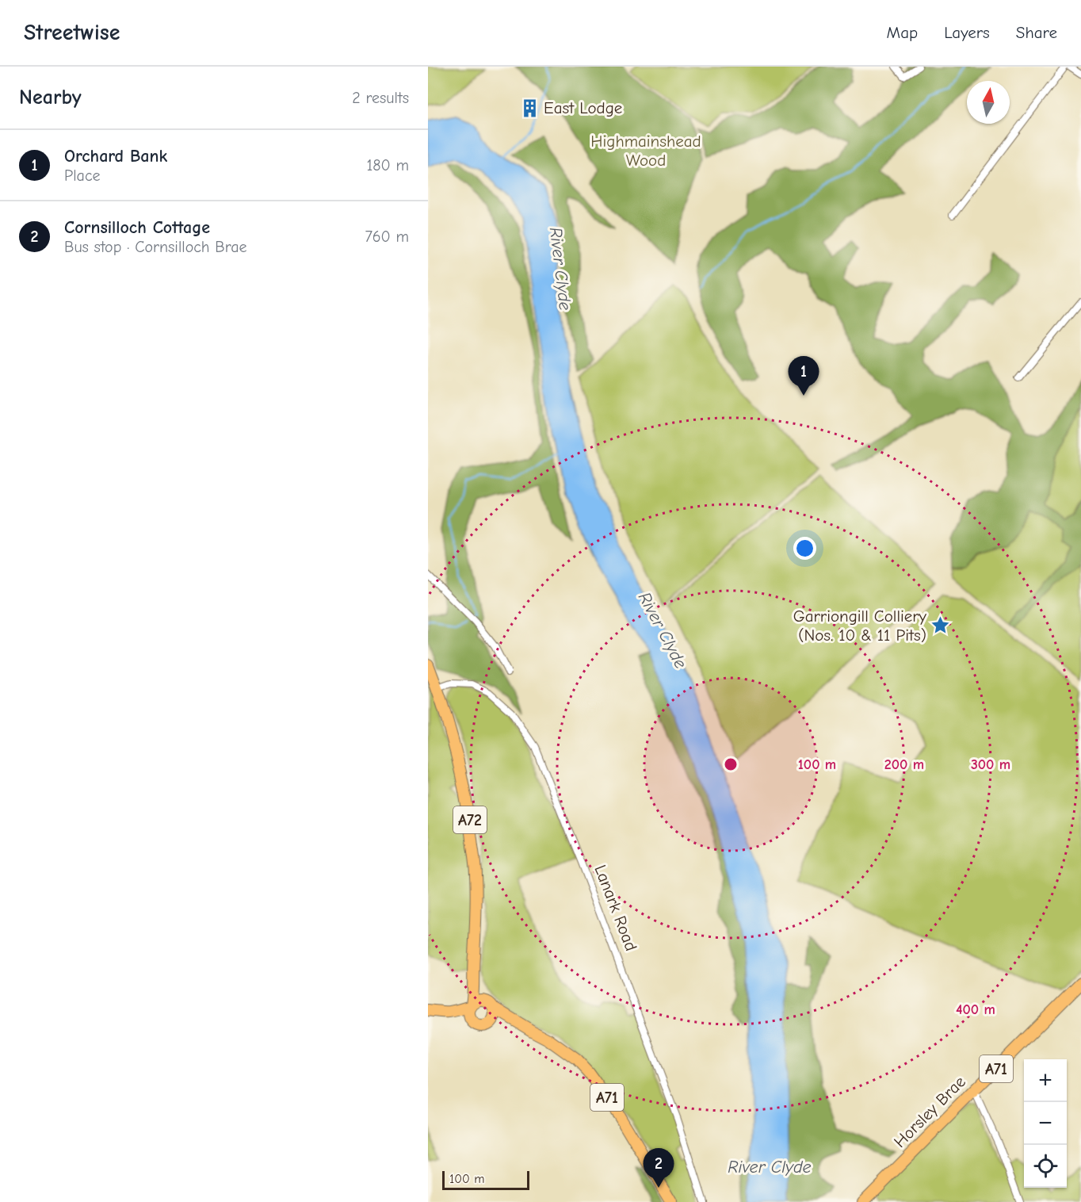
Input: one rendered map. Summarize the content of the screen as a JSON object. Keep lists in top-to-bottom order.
{
  "streets": {
    "main road": ["A72", "A71", "Horsley Brae"],
    "street": ["Lanark Road"]
  },
  "crossings": [
    ["A72", "Lanark Road"],
    ["A72", "A71"]
  ],
  "water": ["River Clyde"],
  "parks": ["Highmainshead Wood"],
  "places": {
    "building": ["East Lodge"],
    "place": ["Garriongill Colliery (Nos. 10 & 11 Pits)"]
  },
  "scale_bar": "100 m",
  "north": "top",
  "page": {
    "header": "Streetwise",
    "nav": ["Map", "Layers", "Share"],
    "heading": ["Nearby", "2 results"],
    "list": [
      {
        "mark": "1",
        "name": "Orchard Bank",
        "note": "Place",
        "value": "180 m"
      },
      {
        "mark": "2",
        "name": "Cornsilloch Cottage",
        "note": "Bus stop · Cornsilloch Brae",
        "value": "760 m"
      }
    ],
    "pins": ["1", "2"],
    "map_buttons": ["+", "−"],
    "scale": "100 m"
  },
  "rings": [
    "100 m",
    "200 m",
    "300 m",
    "400 m"
  ]
}
